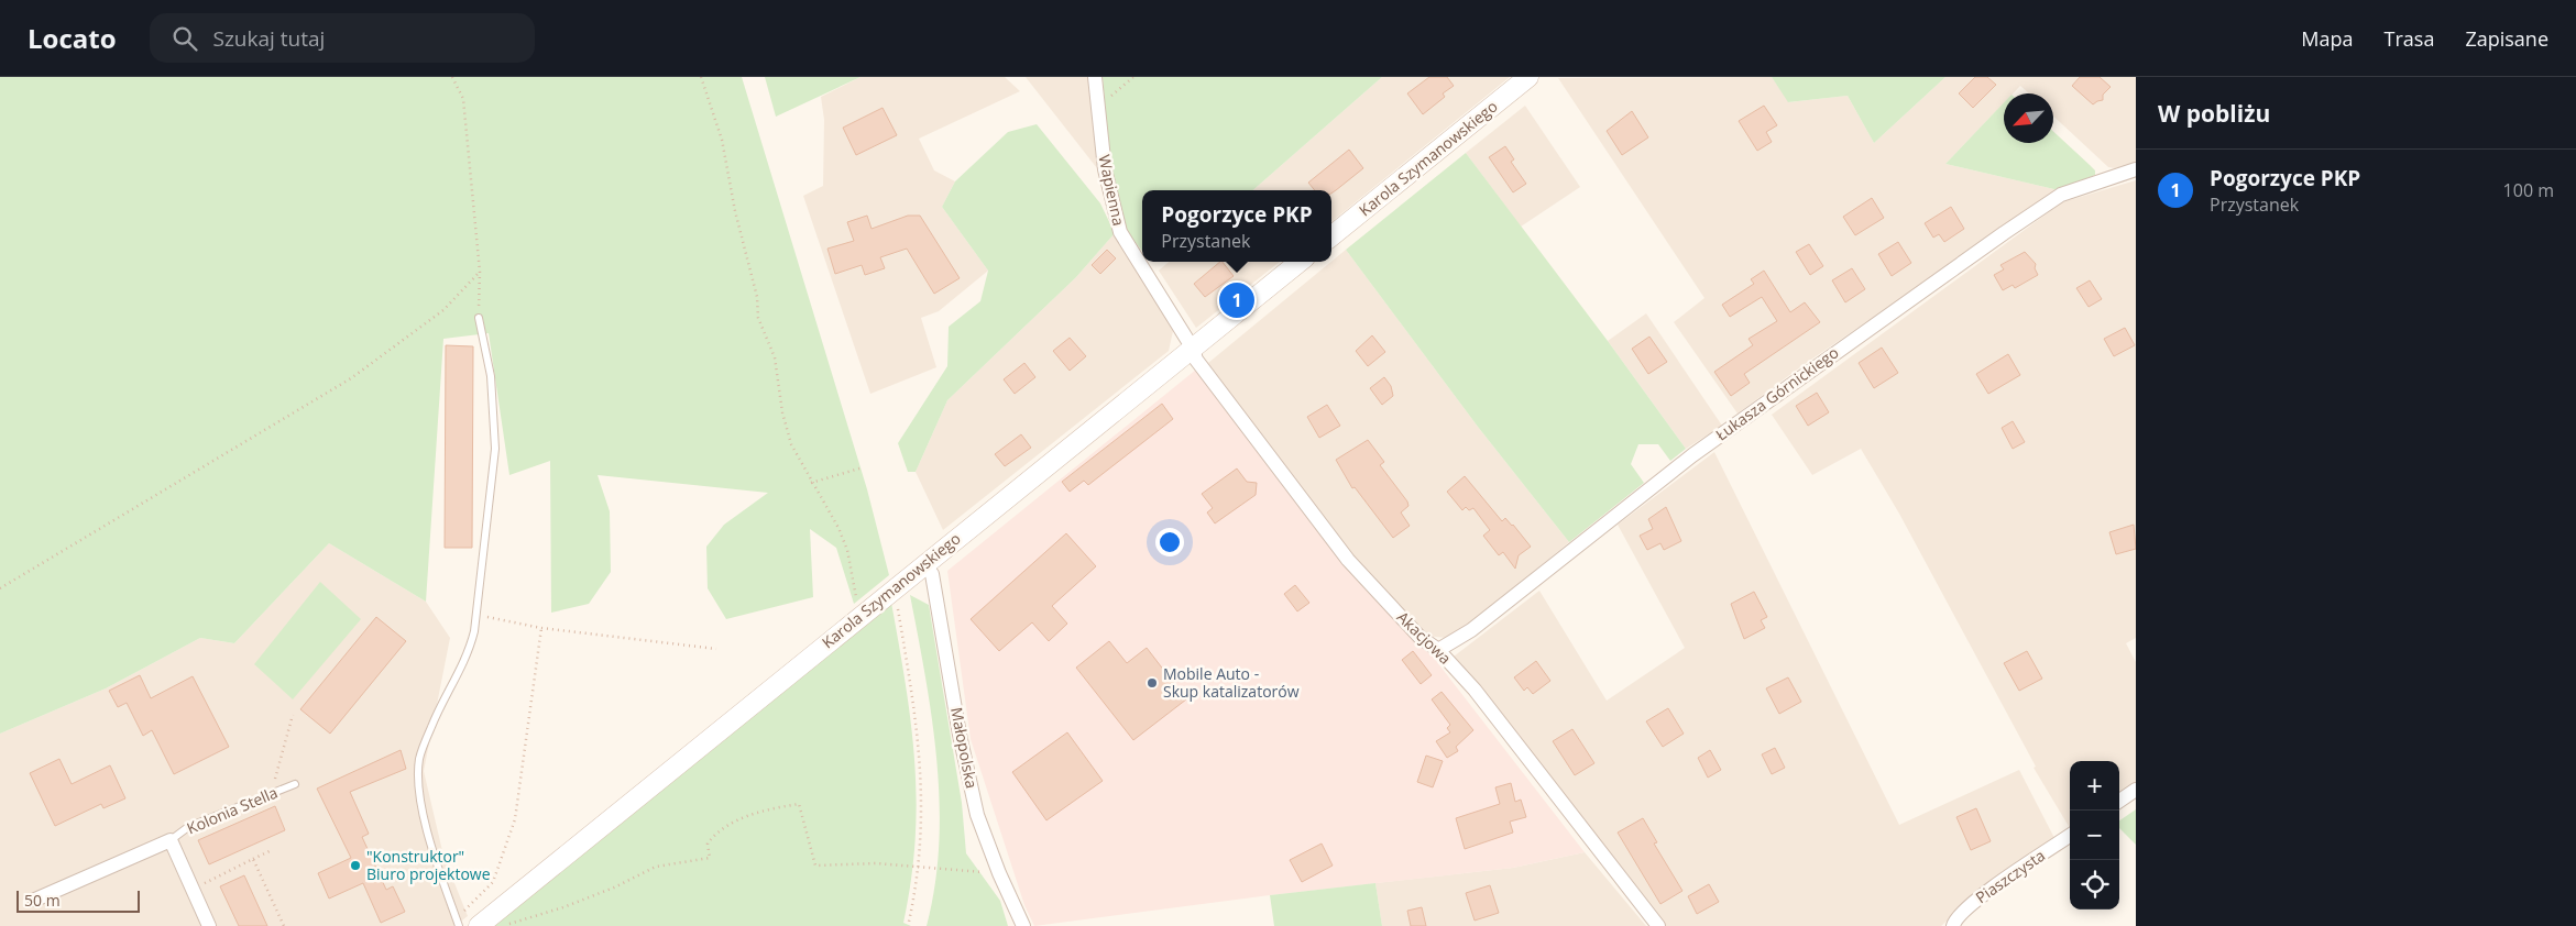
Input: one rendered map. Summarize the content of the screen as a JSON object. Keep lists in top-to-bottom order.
{
  "streets": {
    "street": [
      "Karola Szymanowskiego",
      "Wapienna",
      "Łukasza Górnickiego",
      "Akacjowa",
      "Małopolska",
      "Kolonia Stella",
      "Piaszczysta"
    ]
  },
  "crossings": [
    ["Karola Szymanowskiego", "Wapienna"],
    ["Karola Szymanowskiego", "Akacjowa"],
    ["Karola Szymanowskiego", "Małopolska"],
    ["Wapienna", "Akacjowa"],
    ["Łukasza Górnickiego", "Akacjowa"]
  ],
  "places": ["Mobile Auto - Skup katalizatorów", "\"Konstruktor\" Biuro projektowe"],
  "scale_bar": "50 m",
  "north": "bottom left",
  "page": {
    "header": "Locato",
    "search": "Szukaj tutaj",
    "nav": ["Mapa", "Trasa", "Zapisane"],
    "heading": "W pobliżu",
    "list": [
      {
        "mark": "1",
        "name": "Pogorzyce PKP",
        "note": "Przystanek",
        "value": "100 m"
      }
    ],
    "popup": ["Pogorzyce PKP", "Przystanek"],
    "pins": "1",
    "map_buttons": ["+", "−"],
    "scale": "50 m"
  }
}
